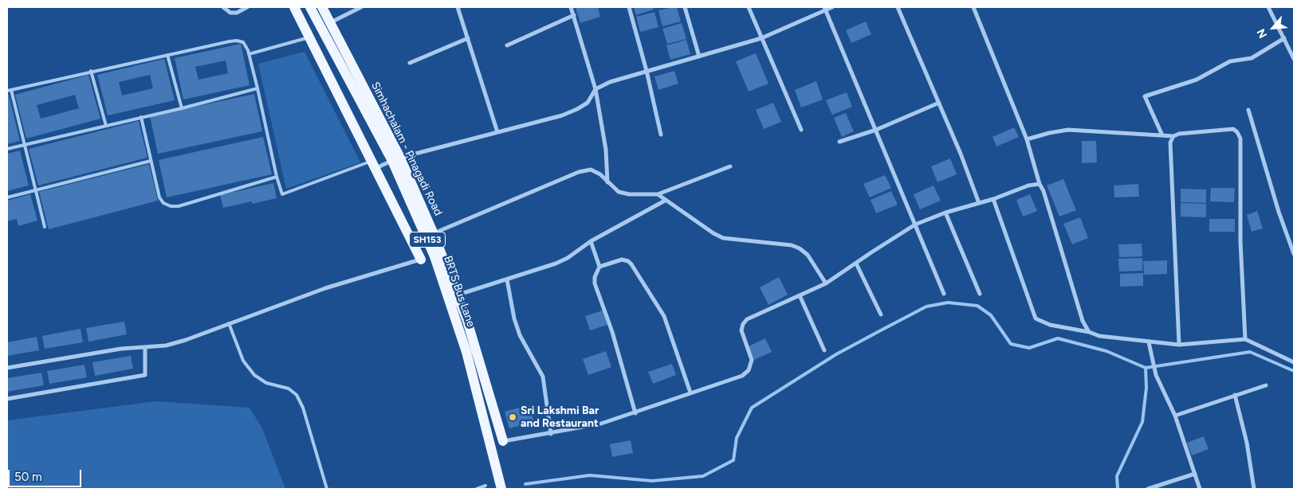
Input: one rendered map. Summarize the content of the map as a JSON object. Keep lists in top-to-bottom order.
{
  "streets": {
    "main road": ["Simhachalam - Pinagadi Road", "SH153", "BRTS Bus Lane"]
  },
  "crossings": [
    ["Simhachalam - Pinagadi Road", "BRTS Bus Lane"]
  ],
  "places": ["Sri Lakshmi Bar and Restaurant"],
  "scale_bar": "50 m",
  "north": "bottom left"
}
